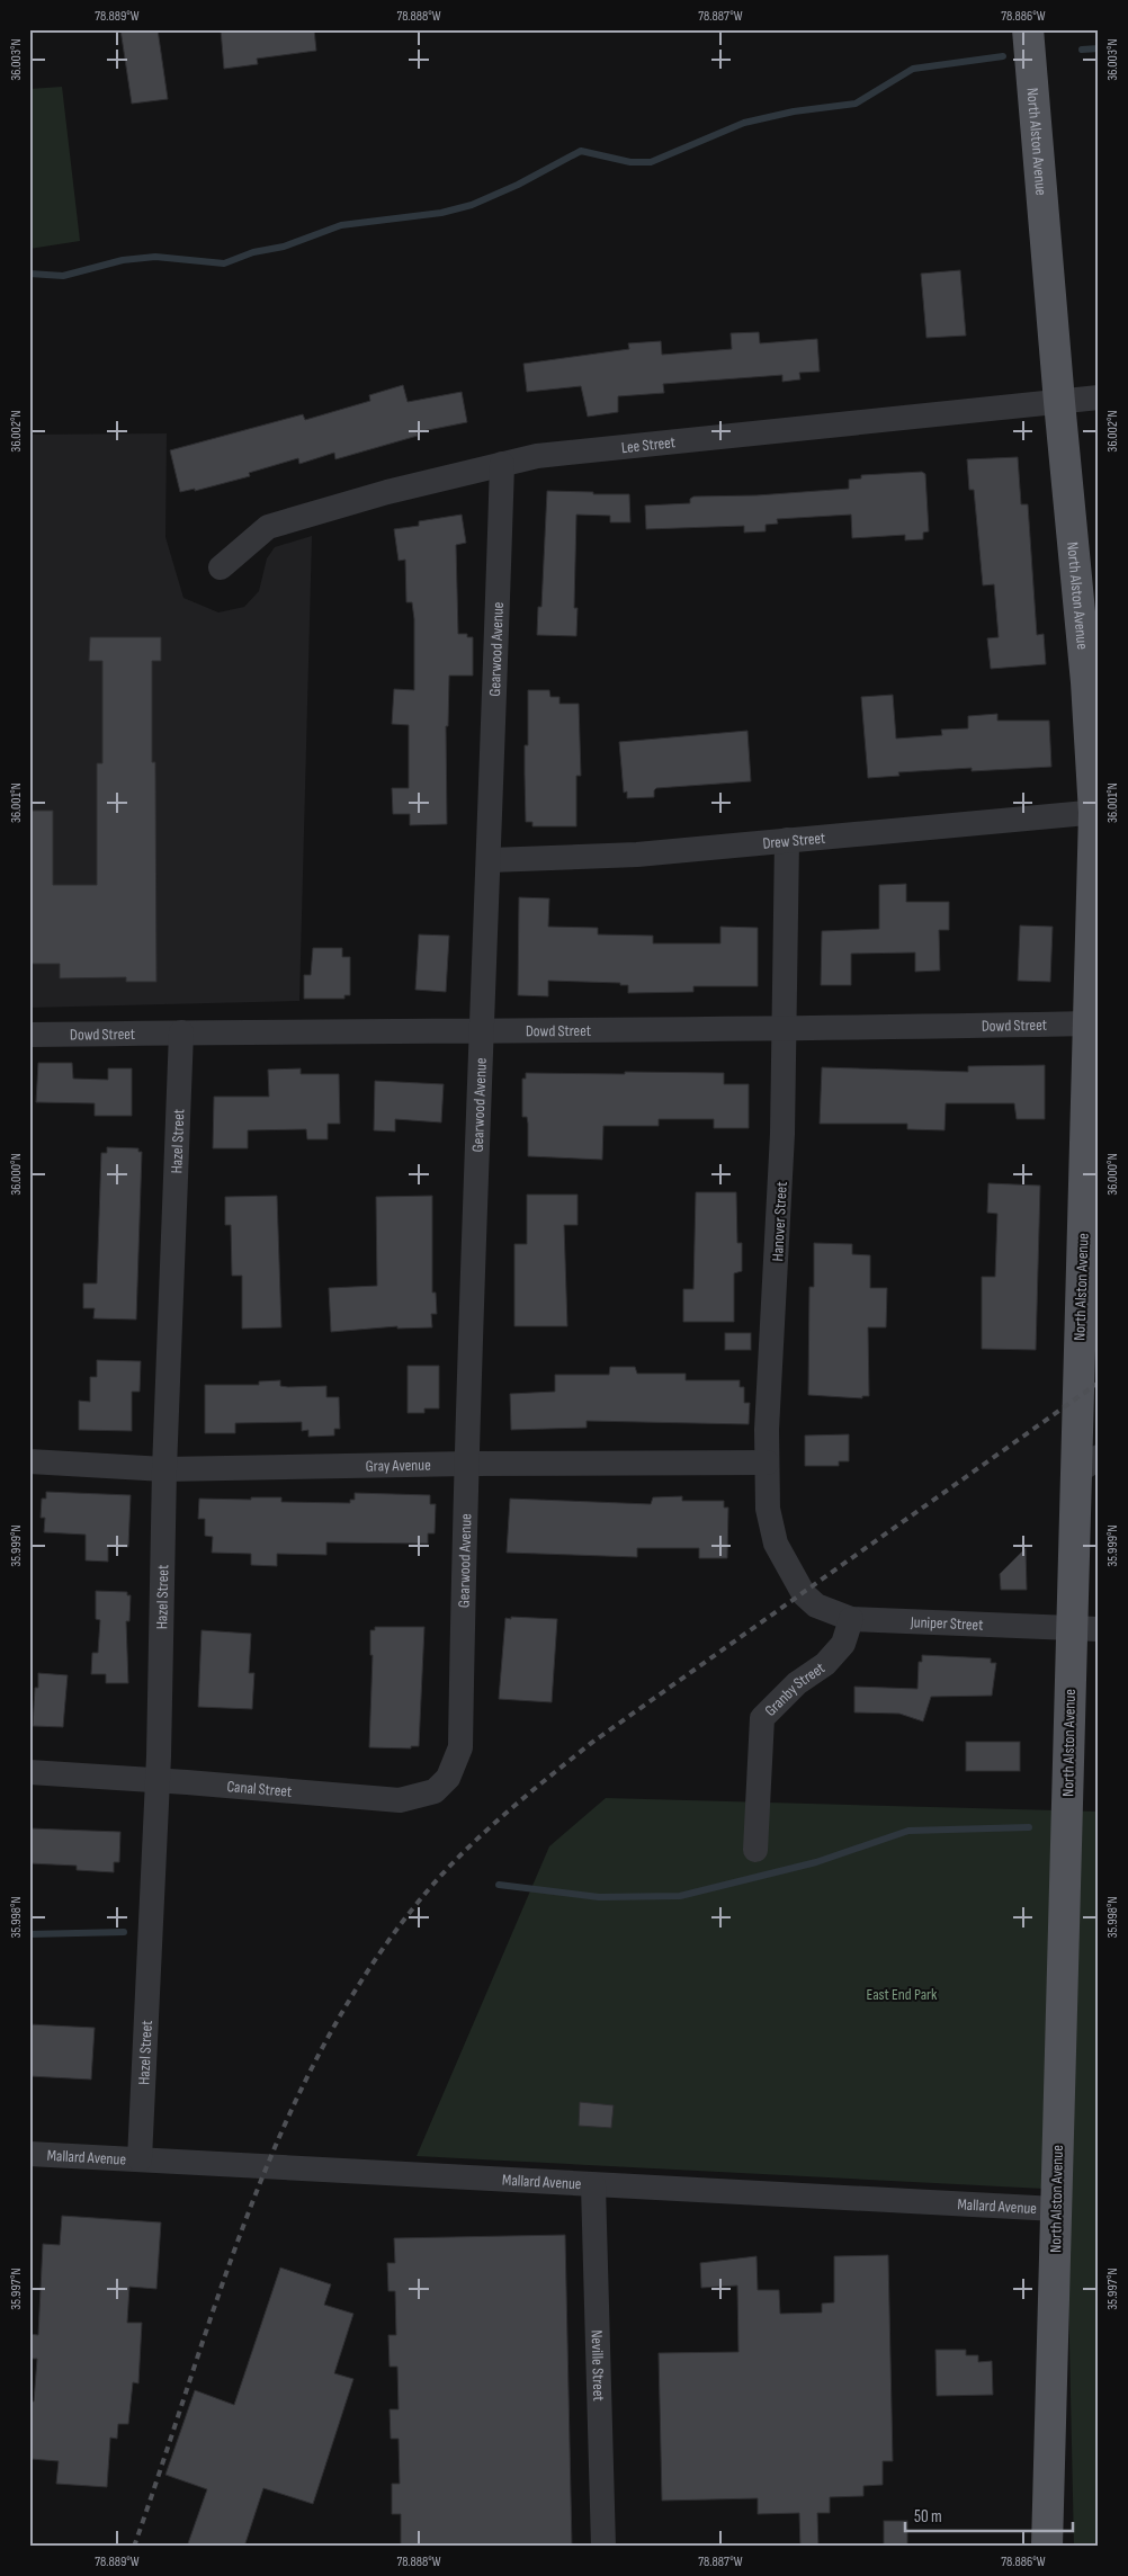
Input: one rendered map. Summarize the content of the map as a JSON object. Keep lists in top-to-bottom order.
{
  "streets": {
    "main road": ["North Alston Avenue"],
    "street": [
      "Lee Street",
      "Gearwood Avenue",
      "Drew Street",
      "Dowd Street",
      "Hazel Street",
      "Hanover Street",
      "Gray Avenue",
      "Juniper Street",
      "Granby Street",
      "Canal Street",
      "Mallard Avenue",
      "Neville Street"
    ]
  },
  "crossings": [
    ["North Alston Avenue", "Lee Street"],
    ["North Alston Avenue", "Drew Street"],
    ["North Alston Avenue", "Dowd Street"],
    ["North Alston Avenue", "Juniper Street"],
    ["North Alston Avenue", "Mallard Avenue"],
    ["Lee Street", "Gearwood Avenue"],
    ["Gearwood Avenue", "Drew Street"],
    ["Gearwood Avenue", "Dowd Street"],
    ["Gearwood Avenue", "Gray Avenue"],
    ["Gearwood Avenue", "Canal Street"],
    ["Drew Street", "Hanover Street"],
    ["Dowd Street", "Hazel Street"],
    ["Dowd Street", "Hanover Street"],
    ["Hazel Street", "Gray Avenue"],
    ["Hazel Street", "Canal Street"],
    ["Hazel Street", "Mallard Avenue"],
    ["Hanover Street", "Gray Avenue"],
    ["Hanover Street", "Juniper Street"],
    ["Juniper Street", "Granby Street"],
    ["Mallard Avenue", "Neville Street"]
  ],
  "parks": ["East End Park"],
  "scale_bar": "50 m",
  "coordinates": [
    "78.889°W",
    "78.888°W",
    "78.887°W",
    "78.886°W",
    "36.003°N",
    "36.002°N",
    "36.001°N",
    "36.000°N",
    "35.999°N",
    "35.998°N",
    "35.997°N"
  ]
}
